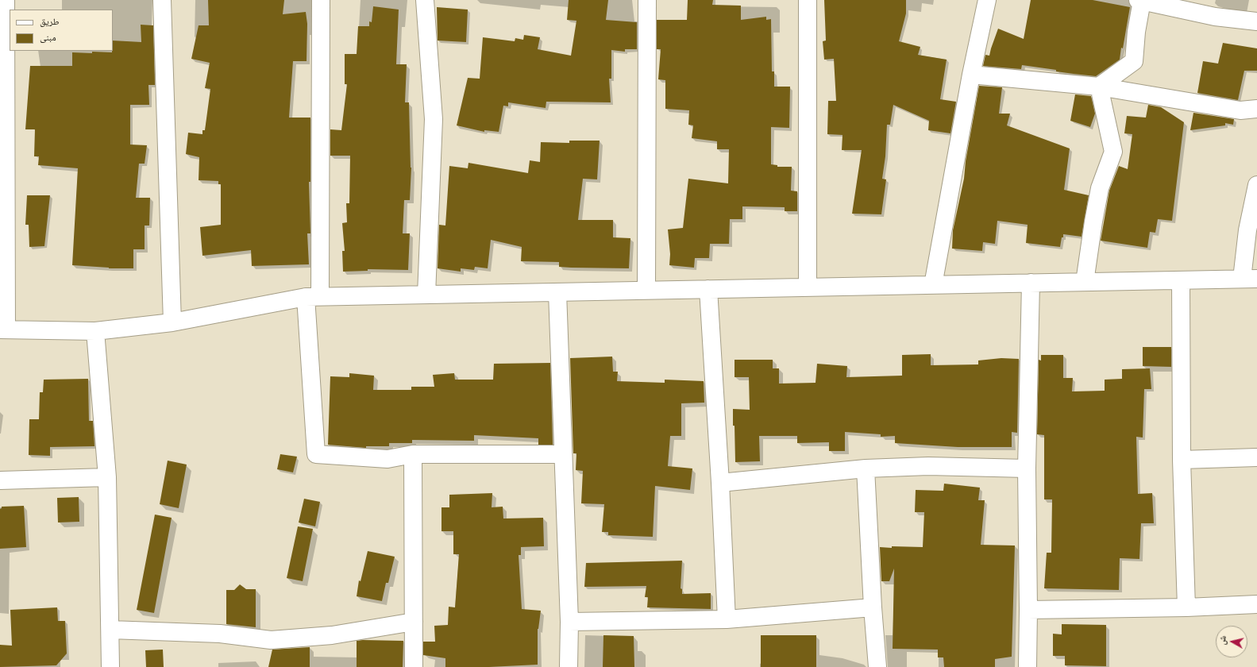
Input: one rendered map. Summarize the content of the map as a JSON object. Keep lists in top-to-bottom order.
{
  "legend": ["طريق", "مبنى"],
  "north": "left"
}
